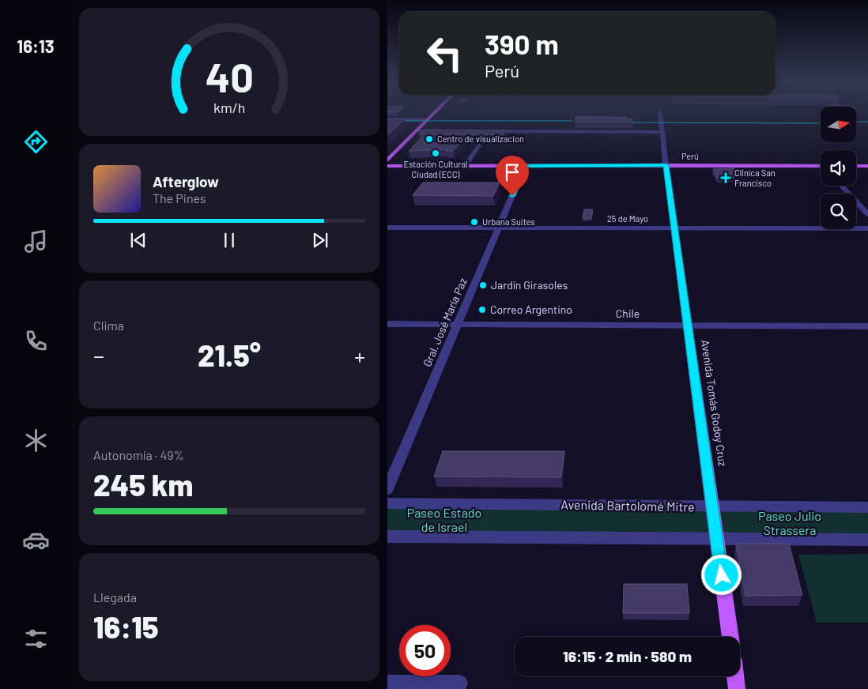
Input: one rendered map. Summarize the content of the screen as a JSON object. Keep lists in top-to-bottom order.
{
  "streets": {
    "main road": ["Perú", "Avenida Tomás Godoy Cruz"],
    "street": [
      "25 de Mayo",
      "Chile",
      "Gral. José María Paz",
      "Avenida Bartolomé Mitre"
    ]
  },
  "crossings": [
    ["Perú", "Gral. José María Paz"],
    ["Perú", "Avenida Tomás Godoy Cruz"],
    ["25 de Mayo", "Gral. José María Paz"],
    ["25 de Mayo", "Avenida Tomás Godoy Cruz"],
    ["Chile", "Gral. José María Paz"],
    ["Chile", "Avenida Tomás Godoy Cruz"],
    ["Avenida Tomás Godoy Cruz", "Avenida Bartolomé Mitre"]
  ],
  "parks": ["Paseo Estado de Israel", "Paseo Julio Strassera"],
  "places": {
    "other": [
      "Centro de visualizacion",
      "Estación Cultural Ciudad (ECC)",
      "Urbana Suites",
      "Jardín Girasoles",
      "Correo Argentino"
    ],
    "health": ["Cliníca San Francisco"]
  },
  "north": "right",
  "page": {
    "tabs": "16:13",
    "turn": ["390 m", "Perú"],
    "song": ["Afterglow", "The Pines"],
    "tile": [
      "Clima",
      ["Autonomía · 49%", "245 km"],
      ["Llegada", "16:15"]
    ],
    "heat": ["−", "21.5°", "+"],
    "limit": "50",
    "trip": "16:15 · 2 min · 580 m",
    "gauge": ["40", "km/h"]
  }
}
